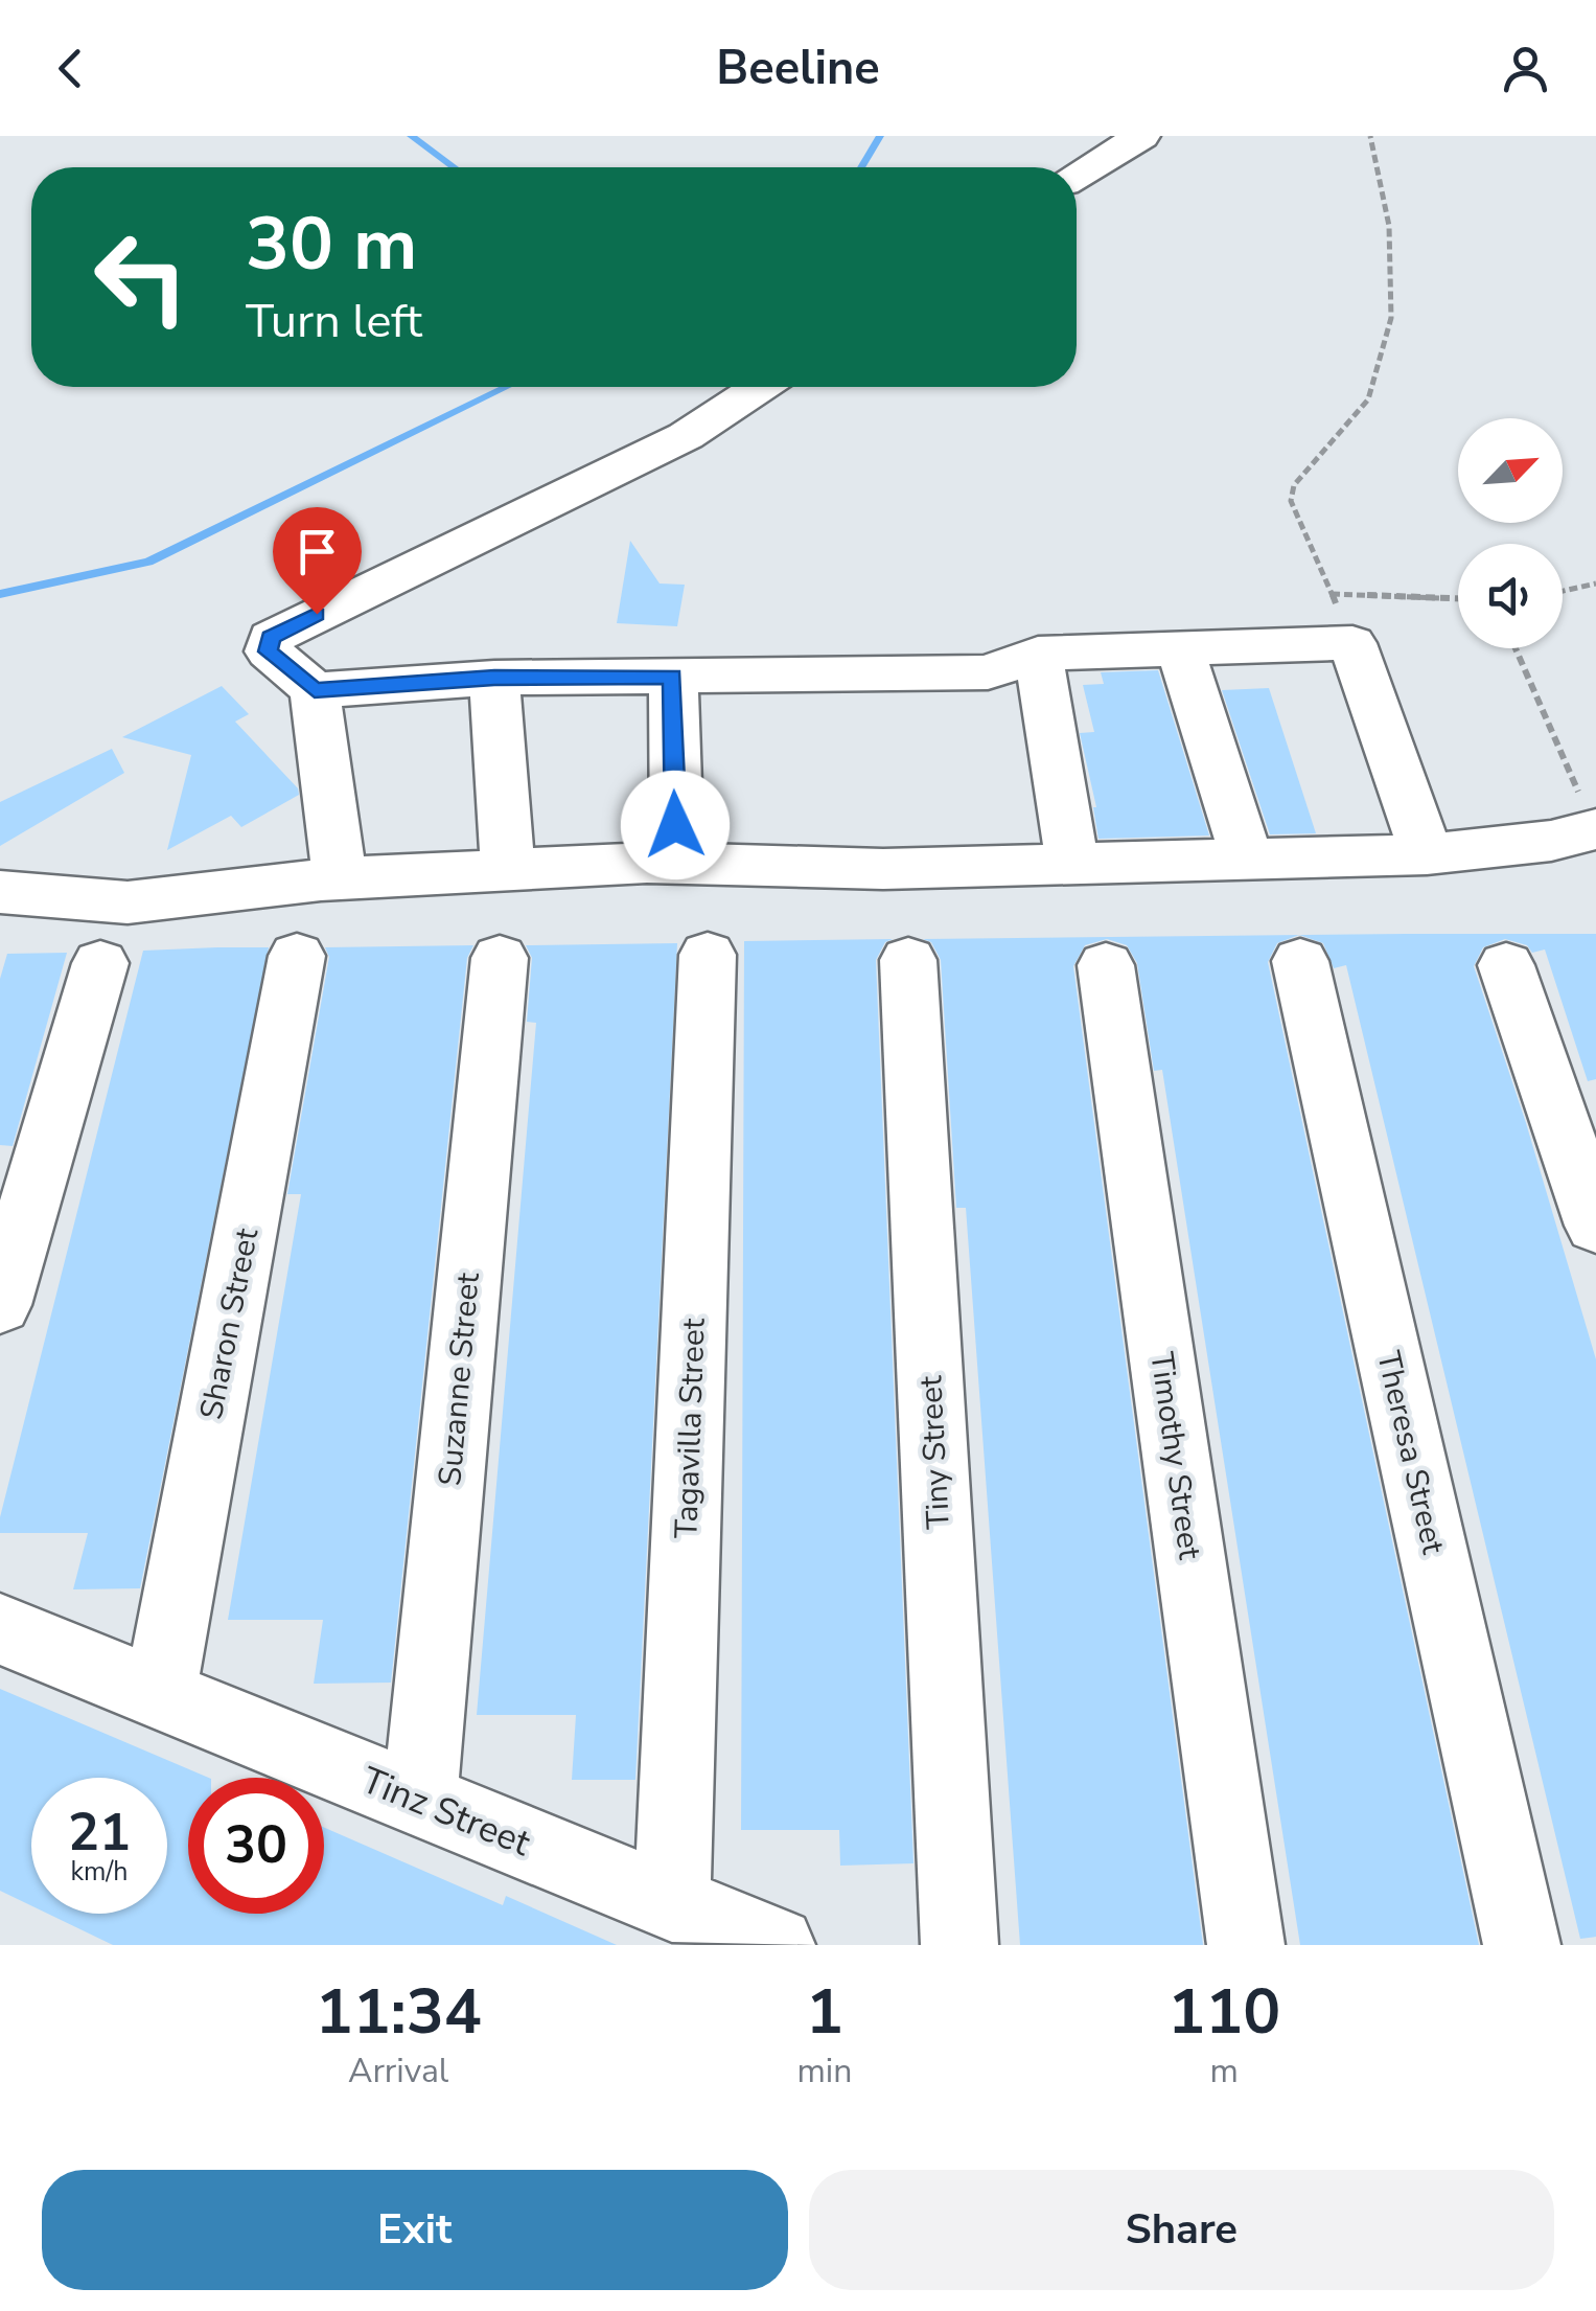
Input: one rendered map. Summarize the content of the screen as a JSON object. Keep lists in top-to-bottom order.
{
  "streets": {
    "street": [
      "Sharon Street",
      "Suzanne Street",
      "Tagavilla Street",
      "Tiny Street",
      "Theresa Street",
      "Timothy Street",
      "Tinz Street"
    ]
  },
  "crossings": [
    ["Sharon Street", "Tinz Street"],
    ["Suzanne Street", "Tinz Street"],
    ["Tagavilla Street", "Tinz Street"]
  ],
  "north": "top right",
  "page": {
    "header": "Beeline",
    "turn": ["30 m", "Turn left"],
    "speed": "21 km/h",
    "limit": "30",
    "eta": [
      "11:34",
      "Arrival",
      "1",
      "min",
      "110",
      "m"
    ],
    "buttons": ["Exit", "Share"]
  }
}
